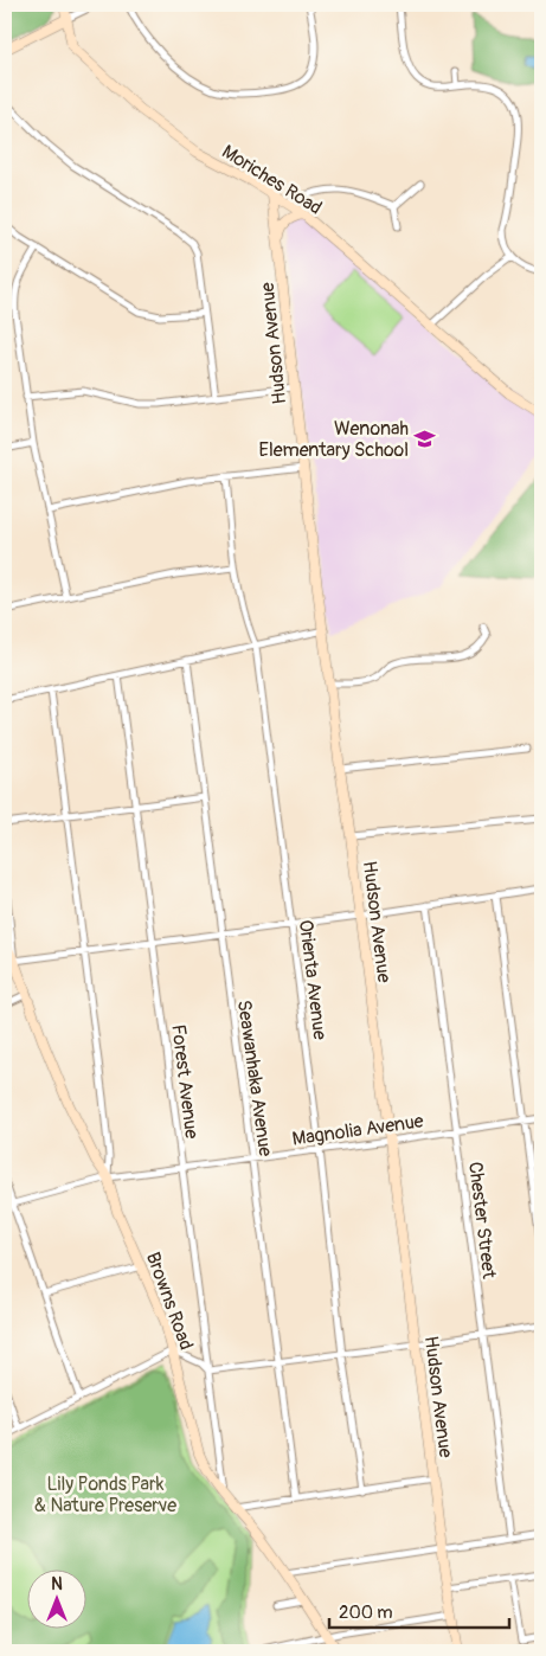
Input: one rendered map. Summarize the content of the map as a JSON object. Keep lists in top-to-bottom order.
{
  "streets": {
    "street": [
      "Moriches Road",
      "Hudson Avenue",
      "Orienta Avenue",
      "Seawanhaka Avenue",
      "Forest Avenue",
      "Magnolia Avenue",
      "Chester Street",
      "Browns Road"
    ]
  },
  "crossings": [
    ["Moriches Road", "Hudson Avenue"],
    ["Hudson Avenue", "Magnolia Avenue"],
    ["Orienta Avenue", "Magnolia Avenue"],
    ["Seawanhaka Avenue", "Magnolia Avenue"],
    ["Forest Avenue", "Magnolia Avenue"],
    ["Forest Avenue", "Browns Road"],
    ["Magnolia Avenue", "Chester Street"],
    ["Magnolia Avenue", "Browns Road"]
  ],
  "parks": ["Lily Ponds Park & Nature Preserve"],
  "places": {
    "school or university": ["Wenonah Elementary School"]
  },
  "scale_bar": "200 m",
  "north": "top"
}
